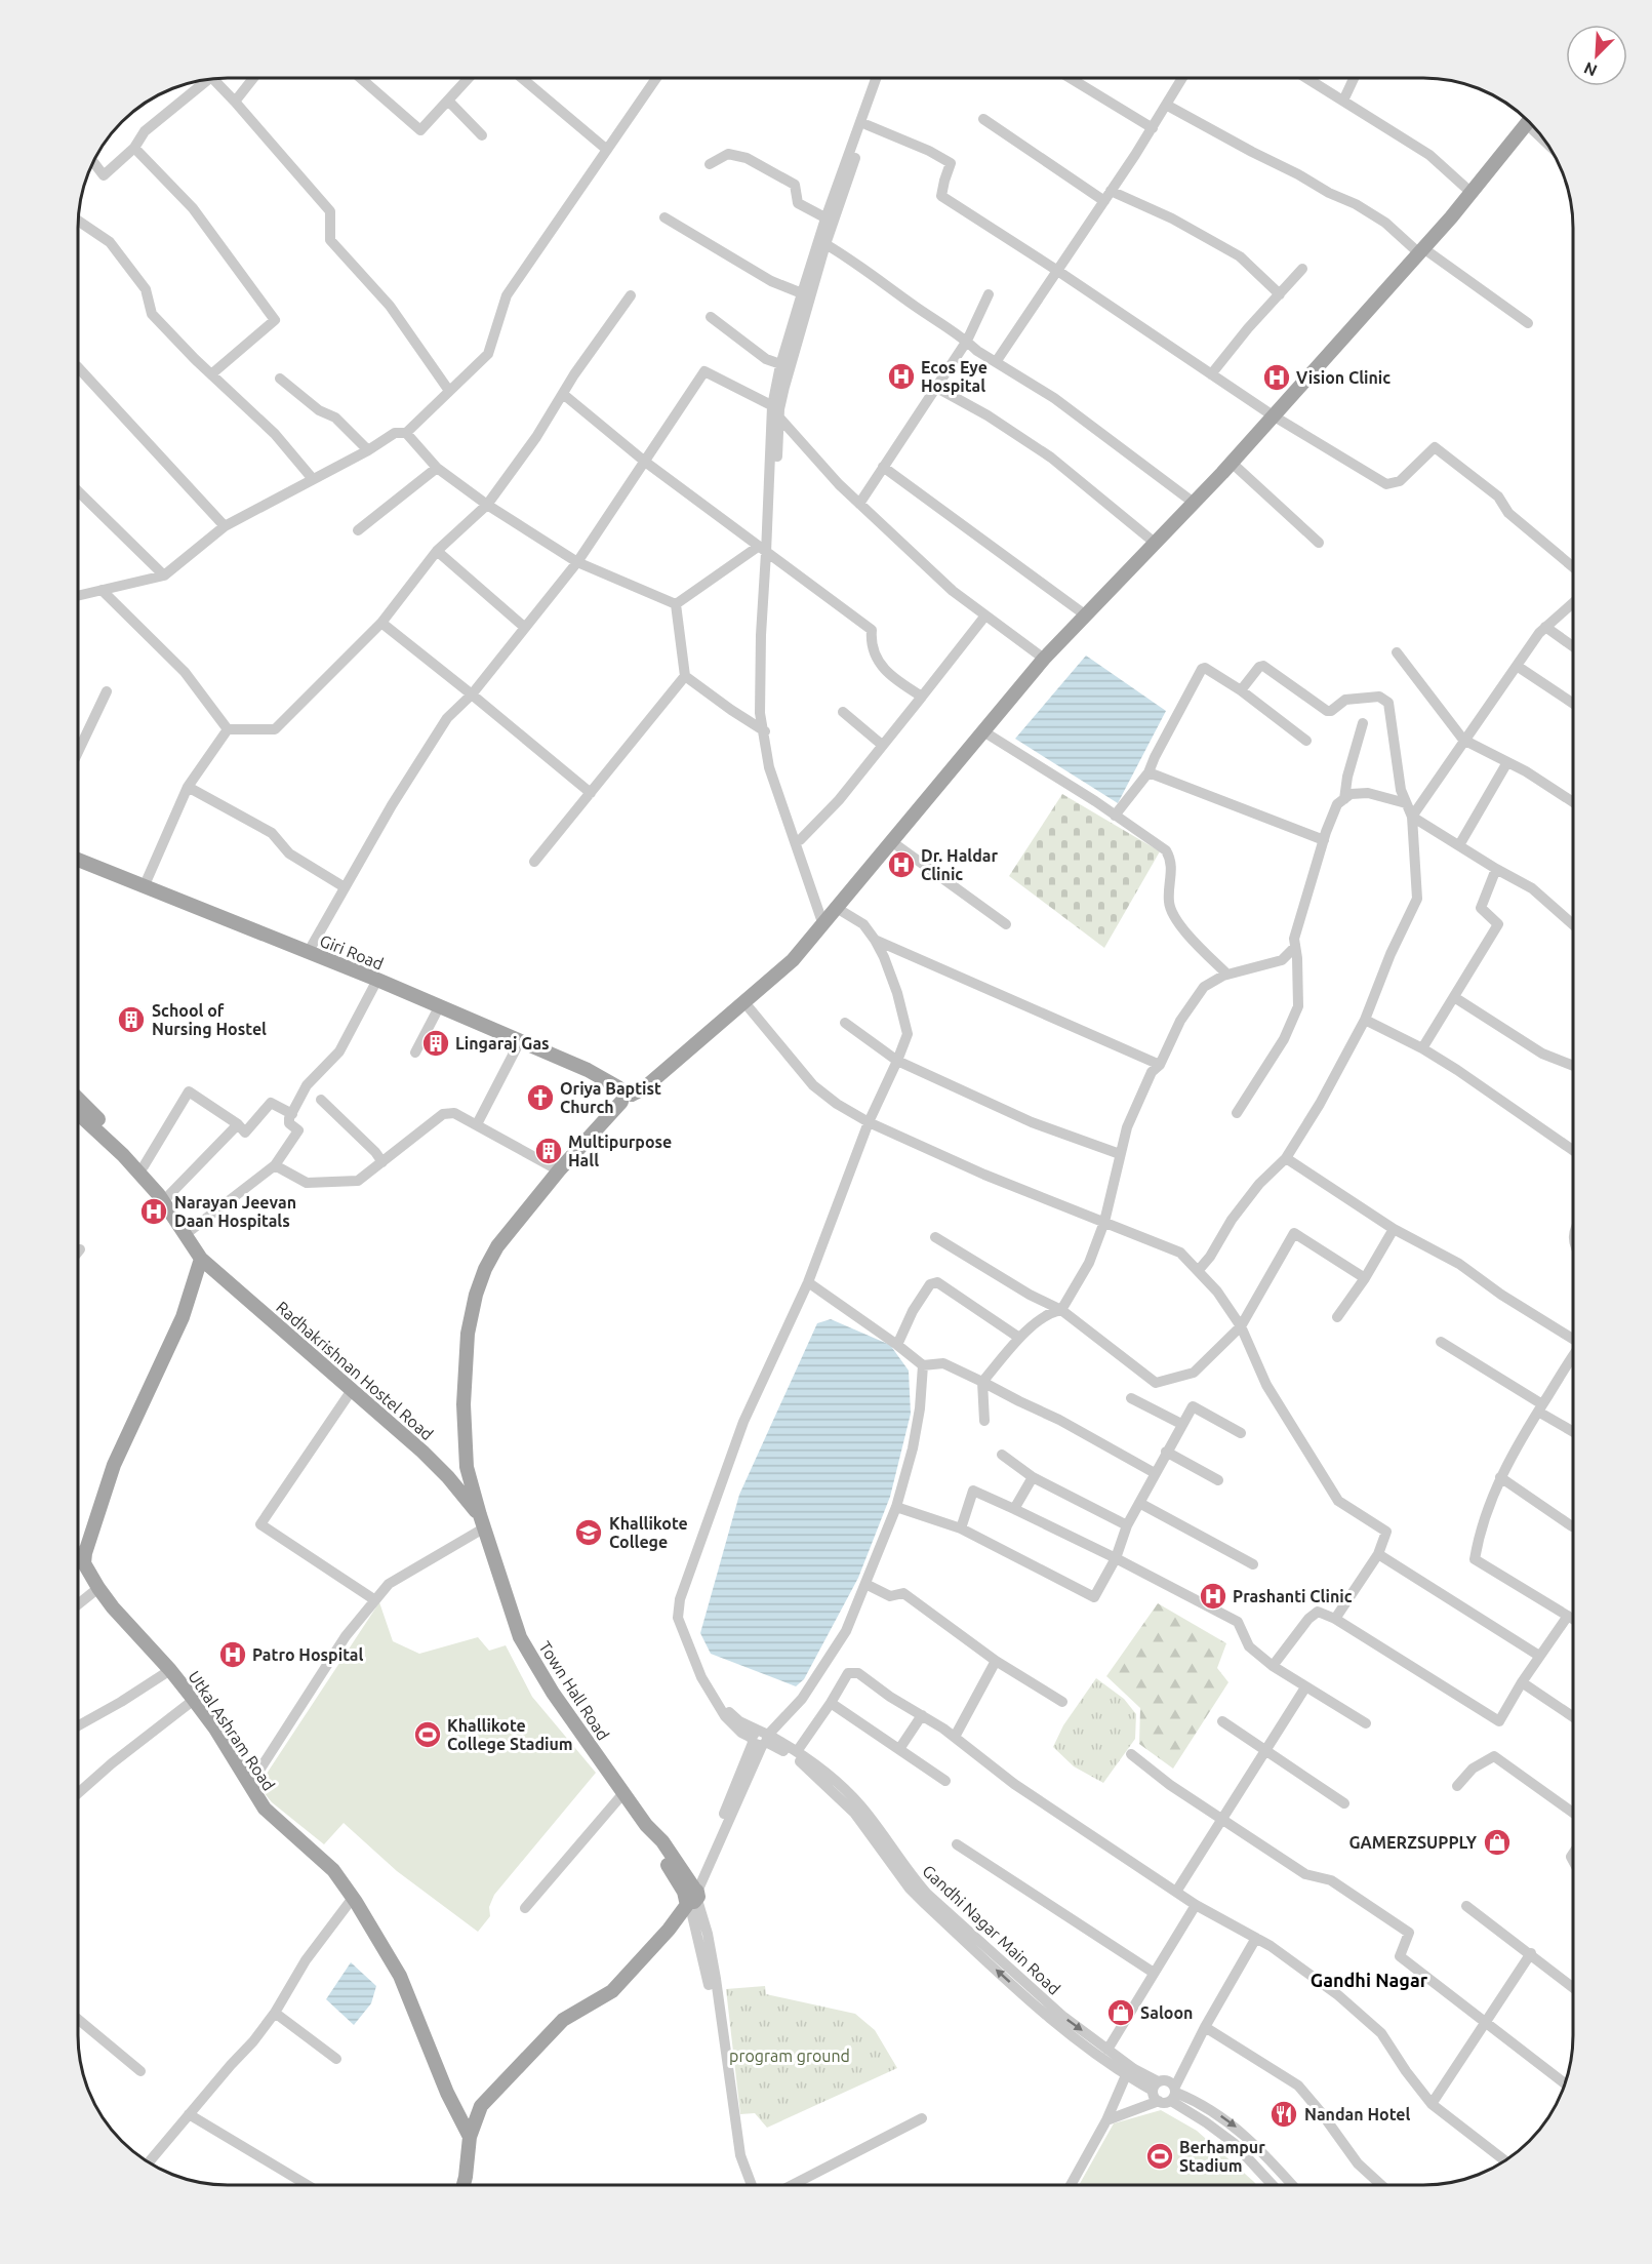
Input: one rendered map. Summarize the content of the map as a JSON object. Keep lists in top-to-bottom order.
{
  "streets": {
    "main road": [
      "Giri Road",
      "Radhakrishnan Hostel Road",
      "Town Hall Road",
      "Utkal Ashram Road"
    ],
    "street": ["Gandhi Nagar Main Road"]
  },
  "crossings": [
    ["Giri Road", "Town Hall Road"],
    ["Radhakrishnan Hostel Road", "Town Hall Road"]
  ],
  "districts": ["Gandhi Nagar"],
  "parks": ["program ground"],
  "places": {
    "hospital": [
      "Ecos Eye Hospital",
      "Vision Clinic",
      "Dr. Haldar Clinic",
      "Narayan Jeevan Daan Hospitals",
      "Prashanti Clinic",
      "Patro Hospital"
    ],
    "building": ["School of Nursing Hostel", "Lingaraj Gas", "Multipurpose Hall"],
    "church": ["Oriya Baptist Church"],
    "school or university": ["Khallikote College"],
    "sports": ["Khallikote College Stadium", "Berhampur Stadium"],
    "shop": ["GAMERZSUPPLY", "Saloon"],
    "restaurant": ["Nandan Hotel"]
  },
  "north": "bottom left"
}
